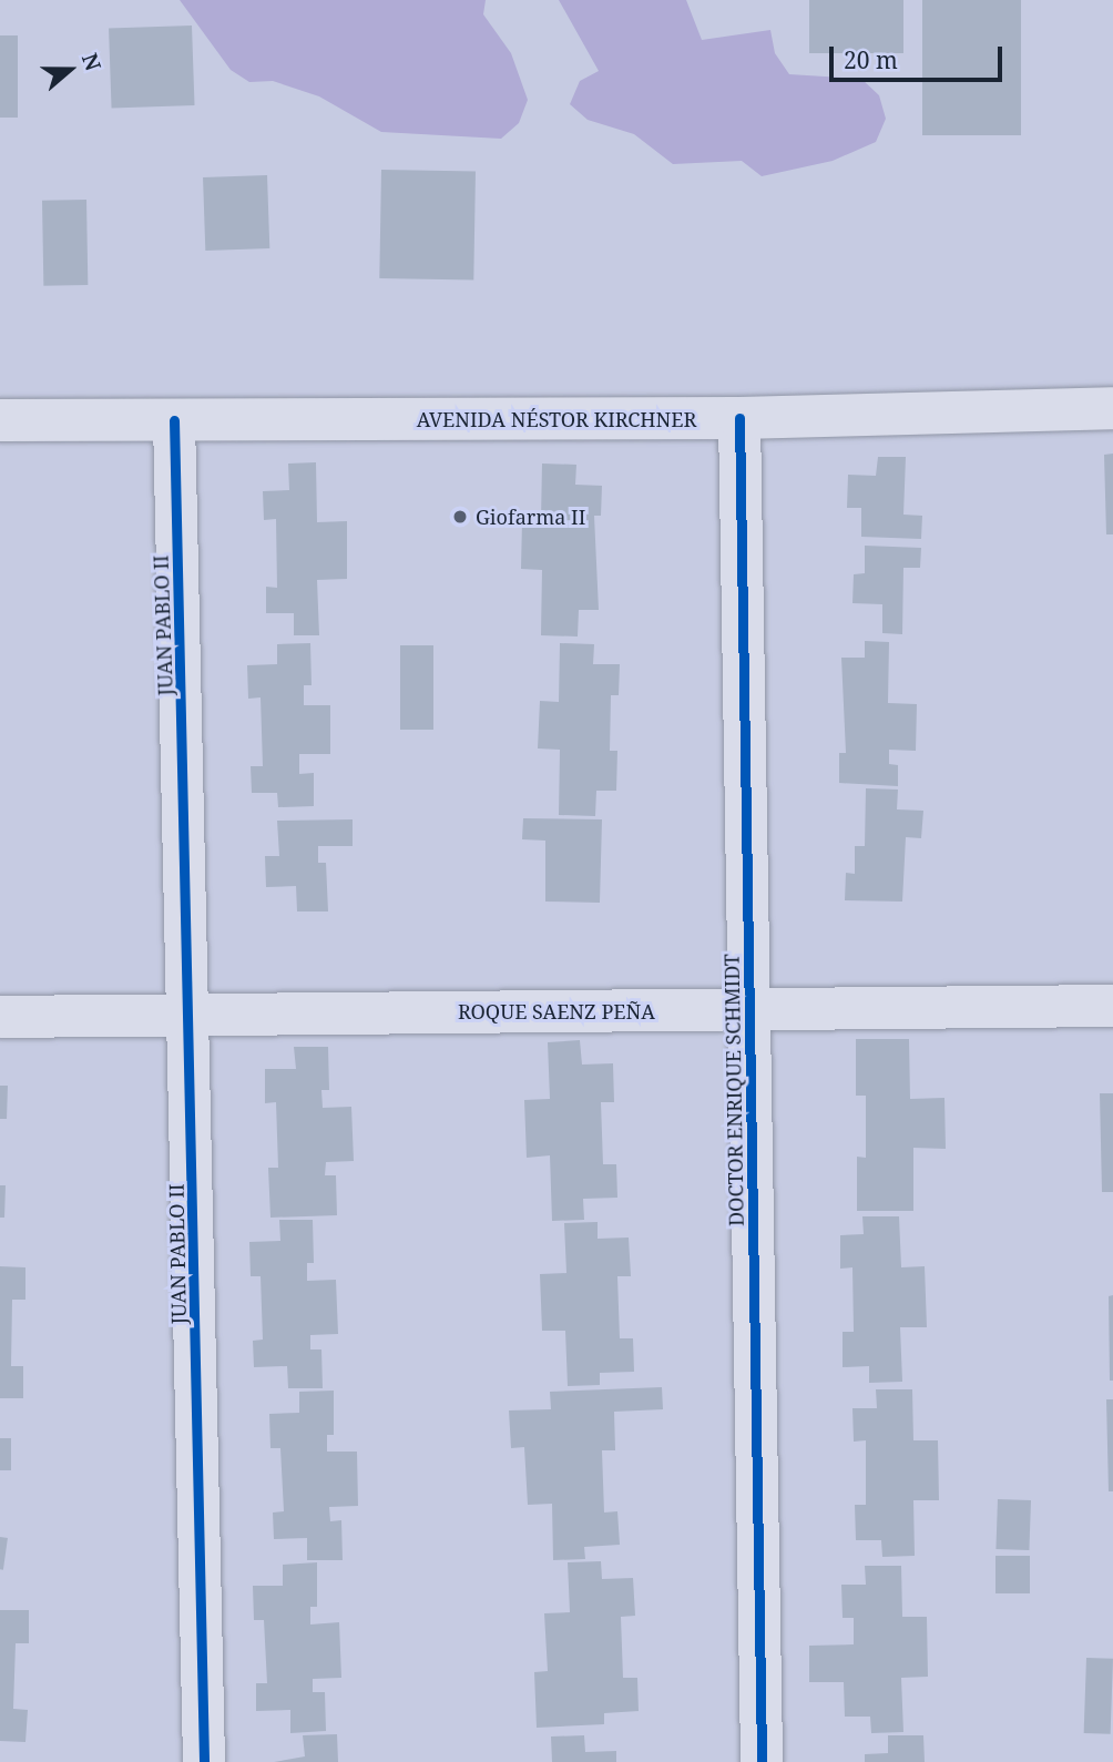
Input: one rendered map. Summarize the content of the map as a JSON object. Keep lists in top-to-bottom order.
{
  "streets": {
    "street": [
      "AVENIDA NÉSTOR KIRCHNER",
      "JUAN PABLO II",
      "ROQUE SAENZ PEÑA",
      "DOCTOR ENRIQUE SCHMIDT"
    ]
  },
  "crossings": [
    ["AVENIDA NÉSTOR KIRCHNER", "JUAN PABLO II"],
    ["AVENIDA NÉSTOR KIRCHNER", "DOCTOR ENRIQUE SCHMIDT"],
    ["JUAN PABLO II", "ROQUE SAENZ PEÑA"],
    ["ROQUE SAENZ PEÑA", "DOCTOR ENRIQUE SCHMIDT"]
  ],
  "places": ["Giofarma II"],
  "scale_bar": "20 m",
  "north": "right"
}
